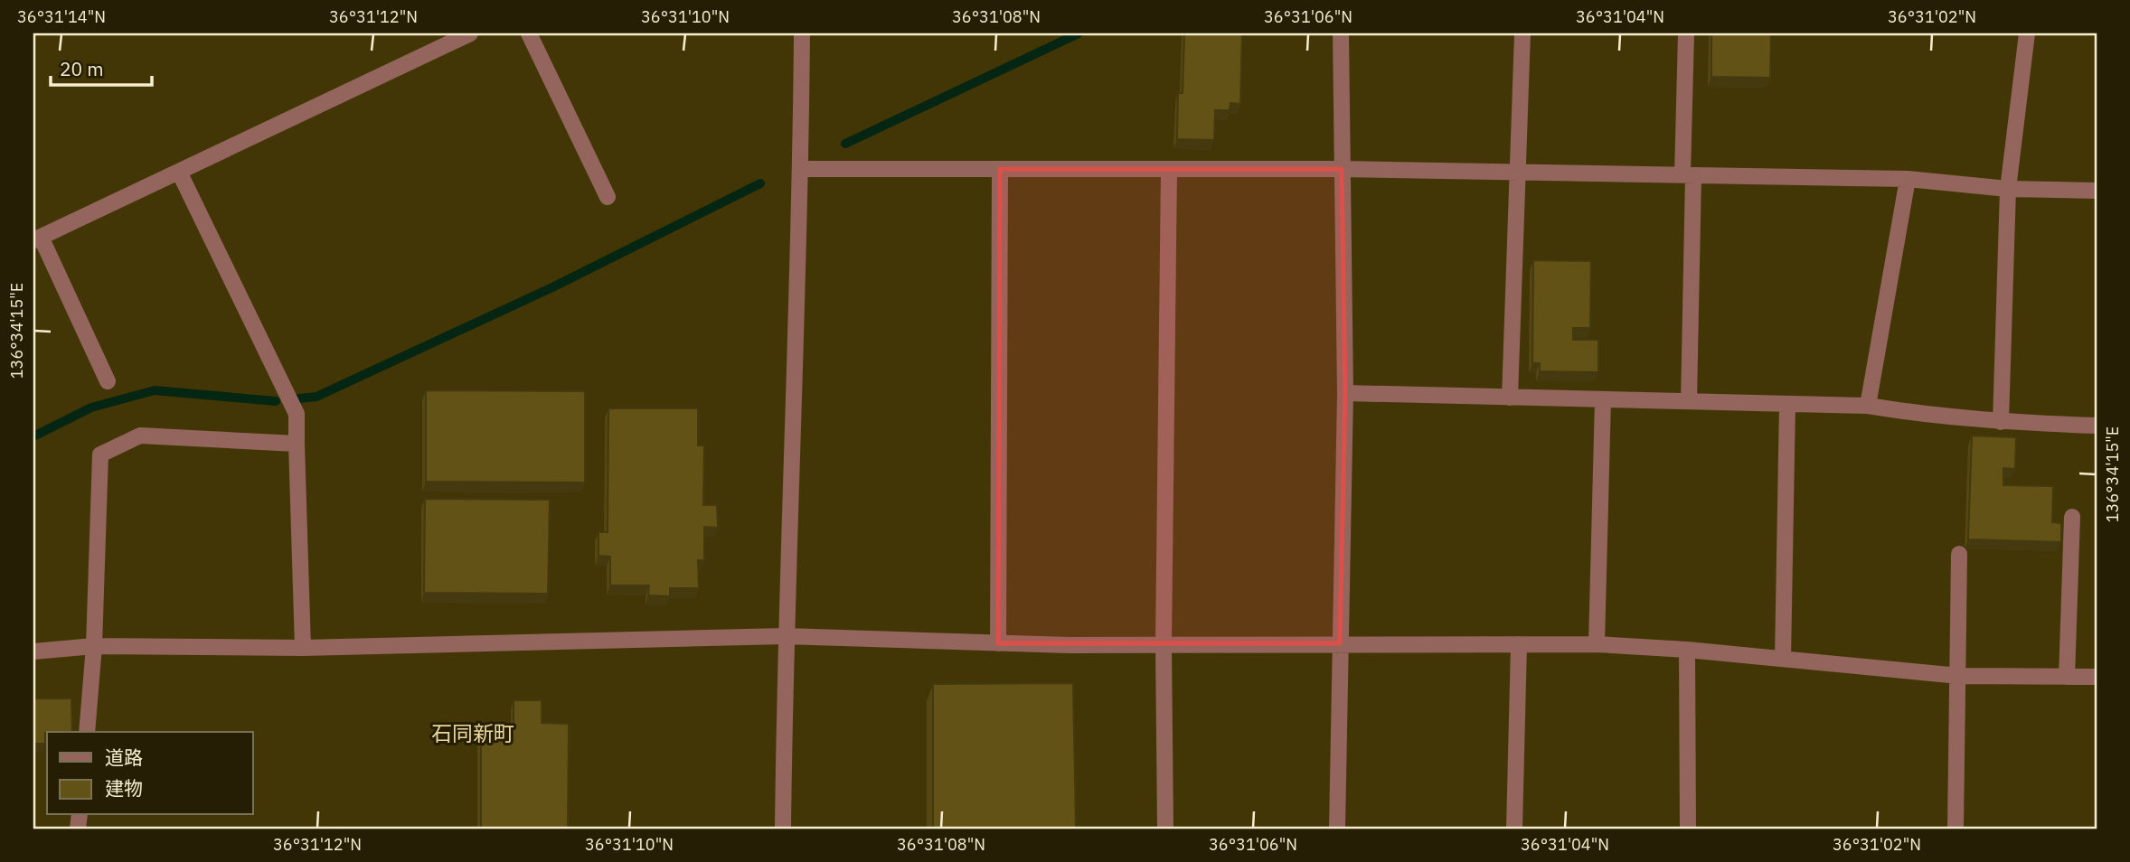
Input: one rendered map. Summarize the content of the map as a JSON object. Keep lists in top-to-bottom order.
{
  "districts": ["石同新町"],
  "legend": ["道路", "建物"],
  "scale_bar": "20 m",
  "coordinates": [
    "36°31'14\"N",
    "36°31'12\"N",
    "36°31'10\"N",
    "36°31'08\"N",
    "36°31'06\"N",
    "36°31'04\"N",
    "36°31'02\"N",
    "136°34'15\"E"
  ]
}
